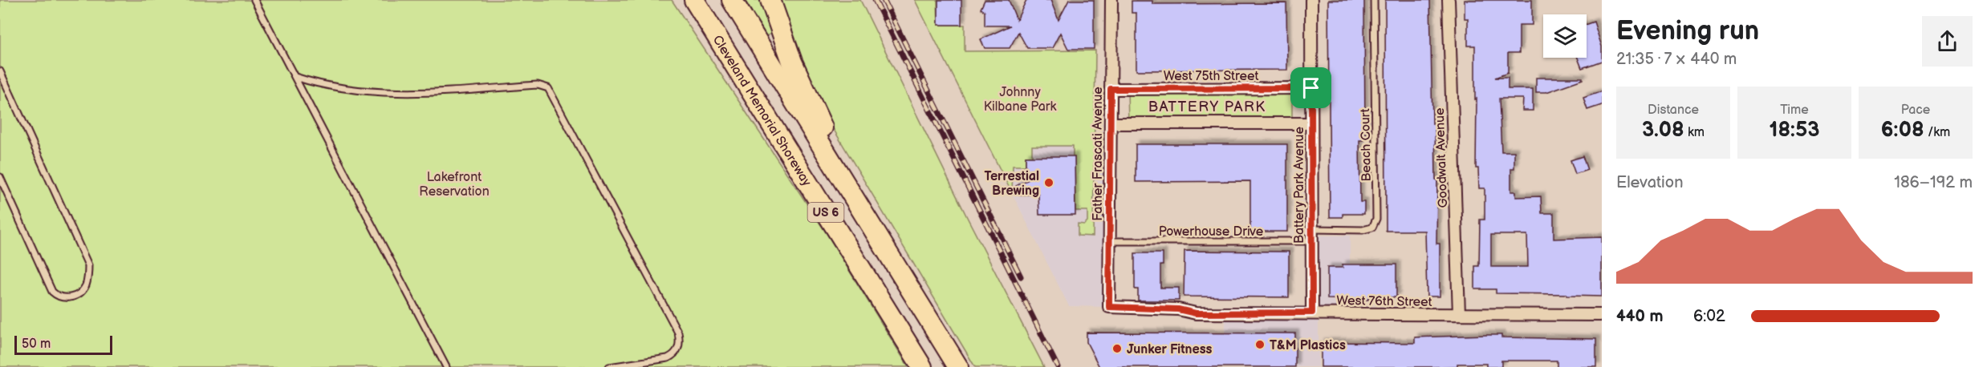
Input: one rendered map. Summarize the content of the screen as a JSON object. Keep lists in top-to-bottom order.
{
  "streets": {
    "highway": ["Cleveland Memorial Shoreway", "US 6"],
    "street": [
      "West 75th Street",
      "Father Frascati Avenue",
      "Goodwalt Avenue",
      "Battery Park Avenue",
      "West 76th Street"
    ],
    "lane": ["Beach Court", "Powerhouse Drive"]
  },
  "crossings": [
    ["West 75th Street", "Father Frascati Avenue"],
    ["West 75th Street", "Battery Park Avenue"],
    ["Beach Court", "Battery Park Avenue"],
    ["Father Frascati Avenue", "Powerhouse Drive"],
    ["Father Frascati Avenue", "West 76th Street"],
    ["Goodwalt Avenue", "West 76th Street"],
    ["Battery Park Avenue", "Powerhouse Drive"],
    ["Battery Park Avenue", "West 76th Street"]
  ],
  "districts": ["BATTERY PARK"],
  "parks": ["Johnny Kilbane Park", "Lakefront Reservation"],
  "places": ["Terrestial Brewing", "T&M Plastics", "Junker Fitness"],
  "scale_bar": "50 m",
  "page": {
    "heading": ["Evening run", "21:35 · 7 × 440 m"],
    "stats": [
      ["Distance", "3.08 km"],
      ["Time", "18:53"],
      ["Pace", "6:08 /km"]
    ],
    "chart": ["Elevation", "186–192 m"],
    "list": [
      {
        "name": "440 m",
        "note": "6:02"
      }
    ],
    "scale": "50 m"
  }
}
